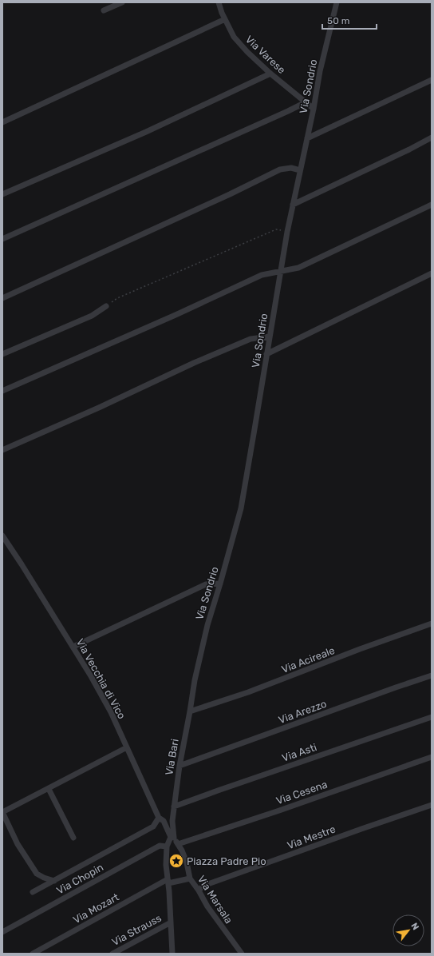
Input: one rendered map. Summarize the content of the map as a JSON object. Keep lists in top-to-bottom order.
{
  "streets": {
    "street": [
      "Via Varese",
      "Via Sondrio",
      "Via Acireale",
      "Via Vecchia di Vico",
      "Via Arezzo",
      "Via Asti",
      "Via Bari",
      "Via Cesena",
      "Via Mestre",
      "Via Chopin",
      "Via Marsala",
      "Via Mozart",
      "Via Strauss"
    ]
  },
  "crossings": [
    ["Via Varese", "Via Sondrio"],
    ["Via Sondrio", "Via Bari"],
    ["Via Acireale", "Via Bari"],
    ["Via Vecchia di Vico", "Via Bari"],
    ["Via Vecchia di Vico", "Via Marsala"],
    ["Via Arezzo", "Via Bari"],
    ["Via Asti", "Via Bari"],
    ["Via Bari", "Via Chopin"],
    ["Via Bari", "Via Marsala"],
    ["Via Bari", "Via Mozart"],
    ["Via Bari", "Via Strauss"],
    ["Via Cesena", "Via Marsala"],
    ["Via Mestre", "Via Marsala"],
    ["Via Marsala", "Via Mozart"]
  ],
  "places": {
    "place": ["Piazza Padre Pio"]
  },
  "scale_bar": "50 m",
  "north": "top right"
}
